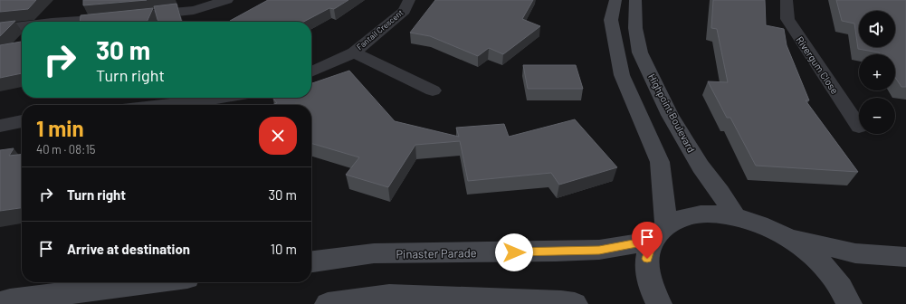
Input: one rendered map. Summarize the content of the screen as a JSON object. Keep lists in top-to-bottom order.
{
  "streets": {
    "street": [
      "Fantail Crescent",
      "Rivergum Close",
      "Highpoint Boulevard",
      "Pinaster Parade"
    ]
  },
  "crossings": [
    ["Highpoint Boulevard", "Pinaster Parade"]
  ],
  "page": {
    "map_buttons": ["+", "−"],
    "turn": ["30 m", "Turn right"],
    "heading": ["1 min", "40 m · 08:15"],
    "list": [
      {
        "name": "Turn right",
        "value": "30 m"
      },
      {
        "name": "Arrive at destination",
        "value": "10 m"
      }
    ]
  }
}
